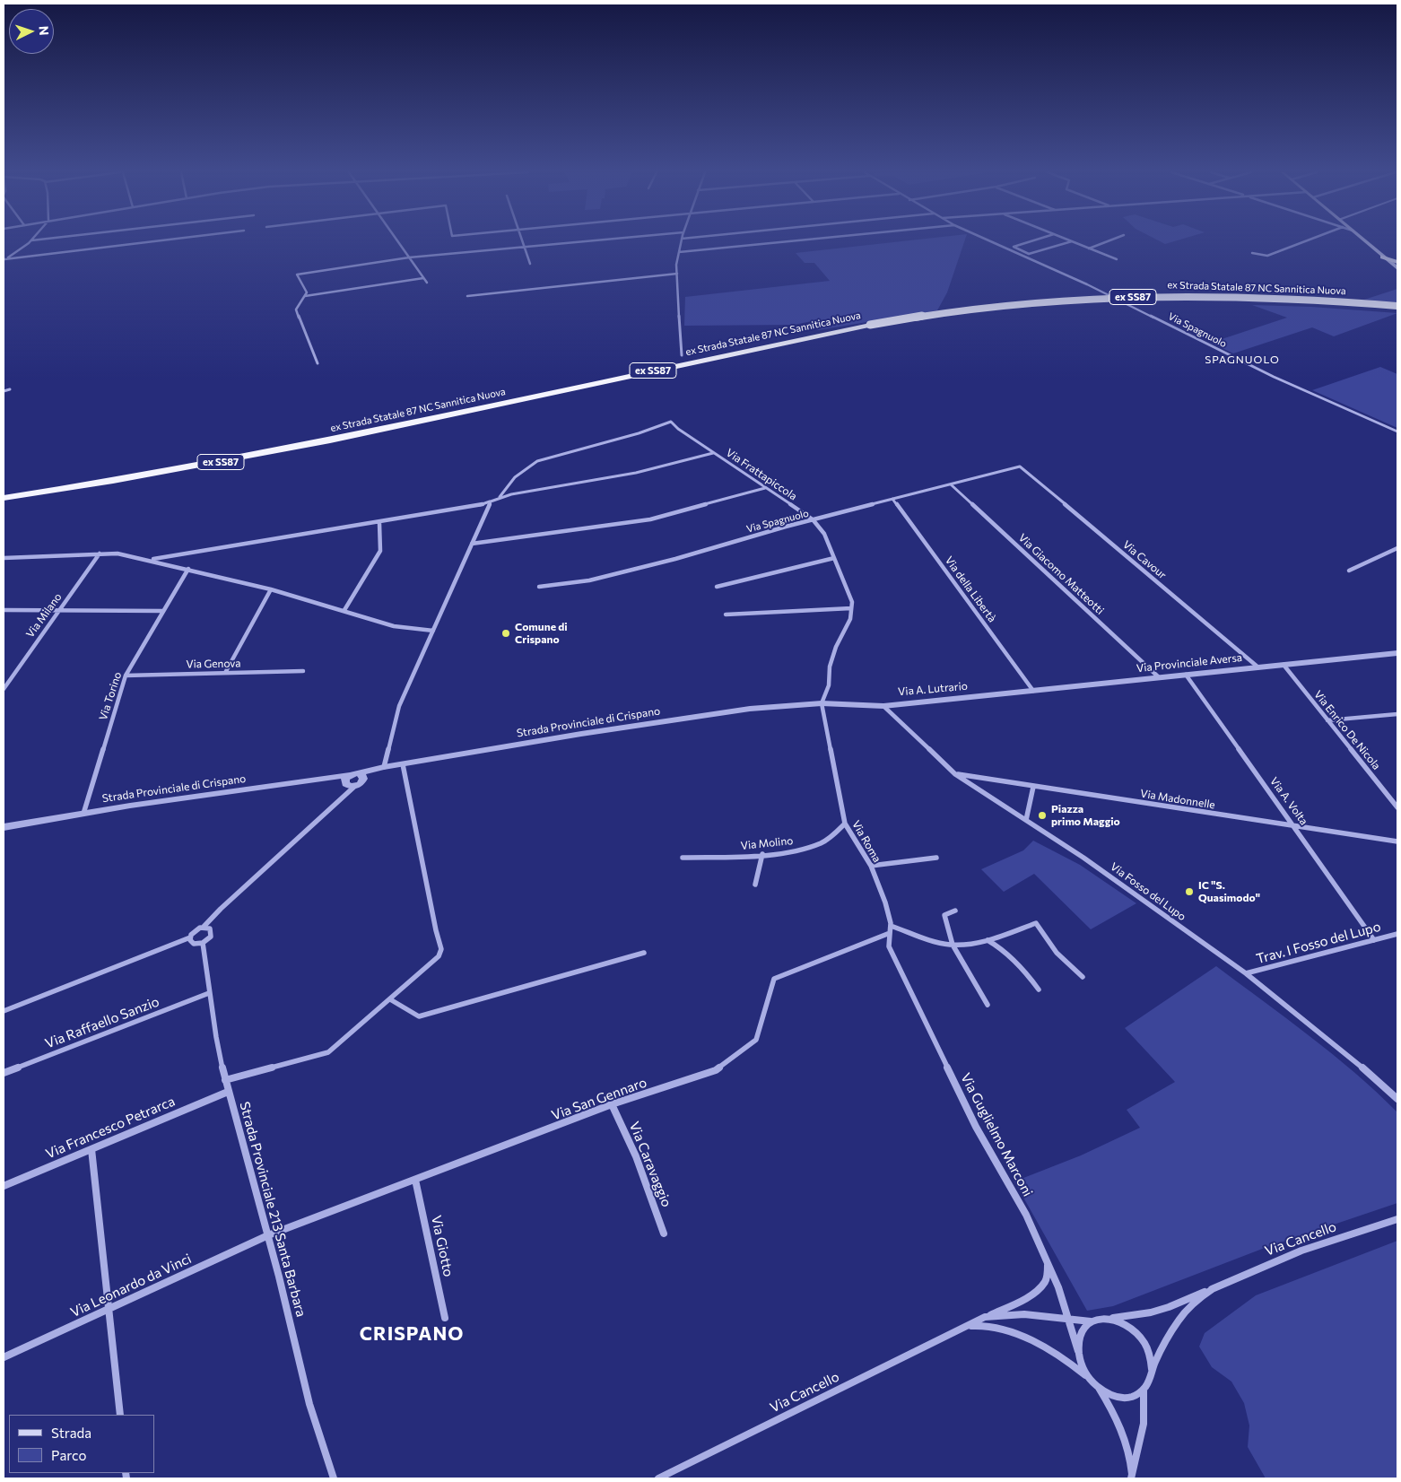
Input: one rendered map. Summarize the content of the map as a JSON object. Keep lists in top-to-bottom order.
{
  "streets": {
    "highway": ["ex Strada Statale 87 NC Sannitica Nuova", "ex SS87"],
    "street": [
      "Via Spagnuolo",
      "Via Frattapiccola",
      "Via Cavour",
      "Via Giacomo Matteotti",
      "Via della Libertà",
      "Via Milano",
      "Via Provinciale Aversa",
      "Via Genova",
      "Via A. Lutrario",
      "Via Torino",
      "Strada Provinciale di Crispano",
      "Via Enrico De Nicola",
      "Via Madonnelle",
      "Via A. Volta",
      "Via Roma",
      "Via Molino",
      "Via Fosso del Lupo",
      "Trav. I Fosso del Lupo",
      "Via Raffaello Sanzio",
      "Via San Gennaro",
      "Via Francesco Petrarca",
      "Via Guglielmo Marconi",
      "Via Caravaggio",
      "Strada Provinciale 213 Santa Barbara",
      "Via Cancello",
      "Via Giotto",
      "Via Leonardo da Vinci"
    ]
  },
  "crossings": [
    ["Via Spagnuolo", "Via Frattapiccola"],
    ["Via Spagnuolo", "Via Cavour"],
    ["Via Spagnuolo", "Via Giacomo Matteotti"],
    ["Via Spagnuolo", "Via della Libertà"],
    ["Via Frattapiccola", "Strada Provinciale di Crispano"],
    ["Via Frattapiccola", "Via Roma"],
    ["Via Cavour", "Via Provinciale Aversa"],
    ["Via Giacomo Matteotti", "Via Provinciale Aversa"],
    ["Via della Libertà", "Via Provinciale Aversa"],
    ["Via Provinciale Aversa", "Via A. Lutrario"],
    ["Via Provinciale Aversa", "Via Enrico De Nicola"],
    ["Via Provinciale Aversa", "Via A. Volta"],
    ["Via Genova", "Via Torino"],
    ["Via A. Lutrario", "Via Fosso del Lupo"],
    ["Via Torino", "Strada Provinciale di Crispano"],
    ["Strada Provinciale di Crispano", "Via Roma"],
    ["Via Madonnelle", "Via A. Volta"],
    ["Via Madonnelle", "Via Fosso del Lupo"],
    ["Via A. Volta", "Trav. I Fosso del Lupo"],
    ["Via Roma", "Via Molino"],
    ["Via Roma", "Via San Gennaro"],
    ["Via Roma", "Via Guglielmo Marconi"],
    ["Via Fosso del Lupo", "Trav. I Fosso del Lupo"],
    ["Via Raffaello Sanzio", "Strada Provinciale 213 Santa Barbara"],
    ["Via San Gennaro", "Via Guglielmo Marconi"],
    ["Via San Gennaro", "Via Caravaggio"],
    ["Via San Gennaro", "Strada Provinciale 213 Santa Barbara"],
    ["Via San Gennaro", "Via Giotto"],
    ["Via San Gennaro", "Via Leonardo da Vinci"],
    ["Via Francesco Petrarca", "Strada Provinciale 213 Santa Barbara"],
    ["Via Guglielmo Marconi", "Via Cancello"],
    ["Strada Provinciale 213 Santa Barbara", "Via Leonardo da Vinci"]
  ],
  "districts": ["SPAGNUOLO", "CRISPANO"],
  "places": ["Comune di Crispano", "Piazza primo Maggio", "IC \"S. Quasimodo\""],
  "legend": ["Strada", "Parco"],
  "north": "right"
}
